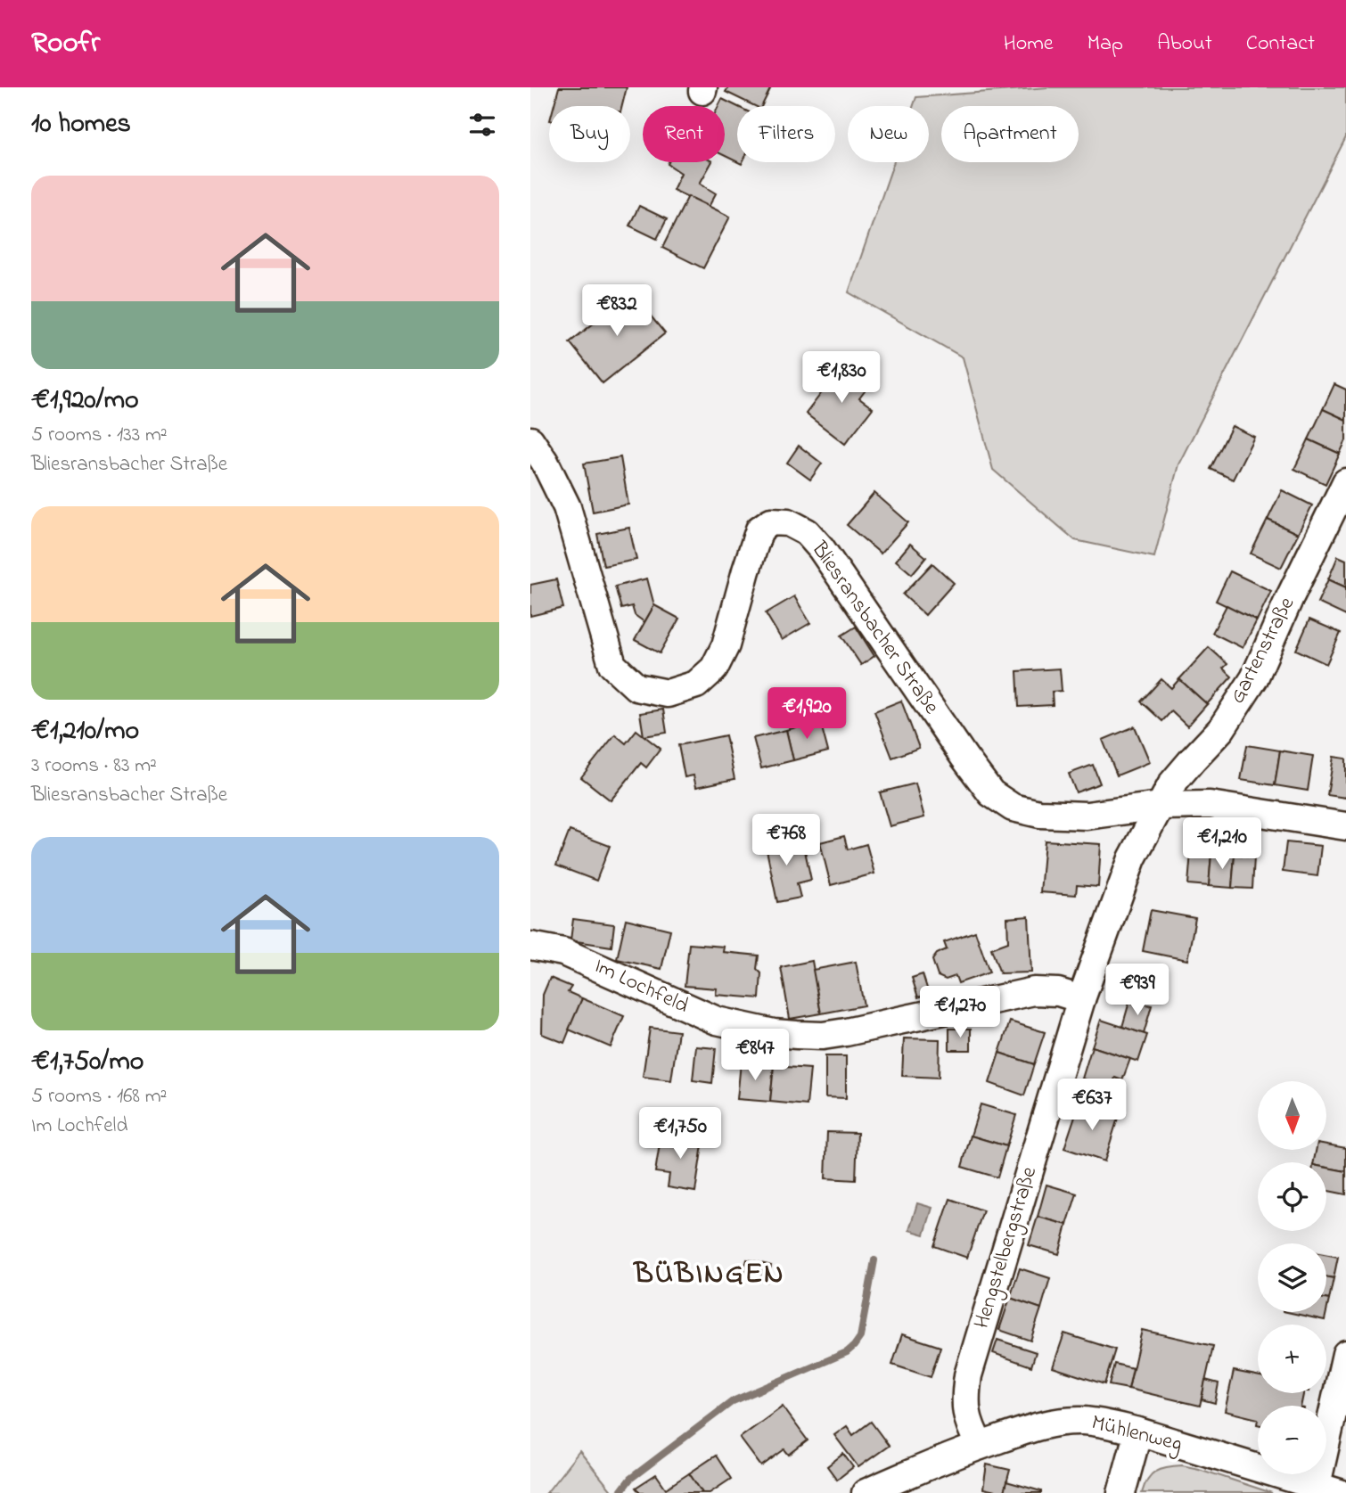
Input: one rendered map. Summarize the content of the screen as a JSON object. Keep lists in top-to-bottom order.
{
  "streets": {
    "street": [
      "Bliesransbacher Straße",
      "Gartenstraße",
      "Im Lochfeld",
      "Hengstelbergstraße",
      "Mühlenweg"
    ]
  },
  "crossings": [
    ["Bliesransbacher Straße", "Gartenstraße"],
    ["Bliesransbacher Straße", "Hengstelbergstraße"],
    ["Gartenstraße", "Hengstelbergstraße"],
    ["Im Lochfeld", "Hengstelbergstraße"],
    ["Hengstelbergstraße", "Mühlenweg"]
  ],
  "districts": ["BÜBINGEN"],
  "north": "bottom",
  "page": {
    "header": "Roofr",
    "nav": [
      "Home",
      "Map",
      "About",
      "Contact"
    ],
    "heading": "10 homes",
    "chip": [
      "Buy",
      "Rent",
      "Filters",
      "New",
      "Apartment"
    ],
    "list": [
      {
        "name": "€1,920/mo",
        "note": "5 rooms · 133 m² · Bliesransbacher Straße"
      },
      {
        "name": "€1,210/mo",
        "note": "3 rooms · 83 m² · Bliesransbacher Straße"
      },
      {
        "name": "€1,750/mo",
        "note": "5 rooms · 168 m² · Im Lochfeld"
      }
    ],
    "price": [
      "€832",
      "€1,830",
      "€1,920",
      "€768",
      "€1,210",
      "€939",
      "€1,270",
      "€847",
      "€637",
      "€1,750"
    ],
    "map_buttons": ["+", "−"]
  }
}
